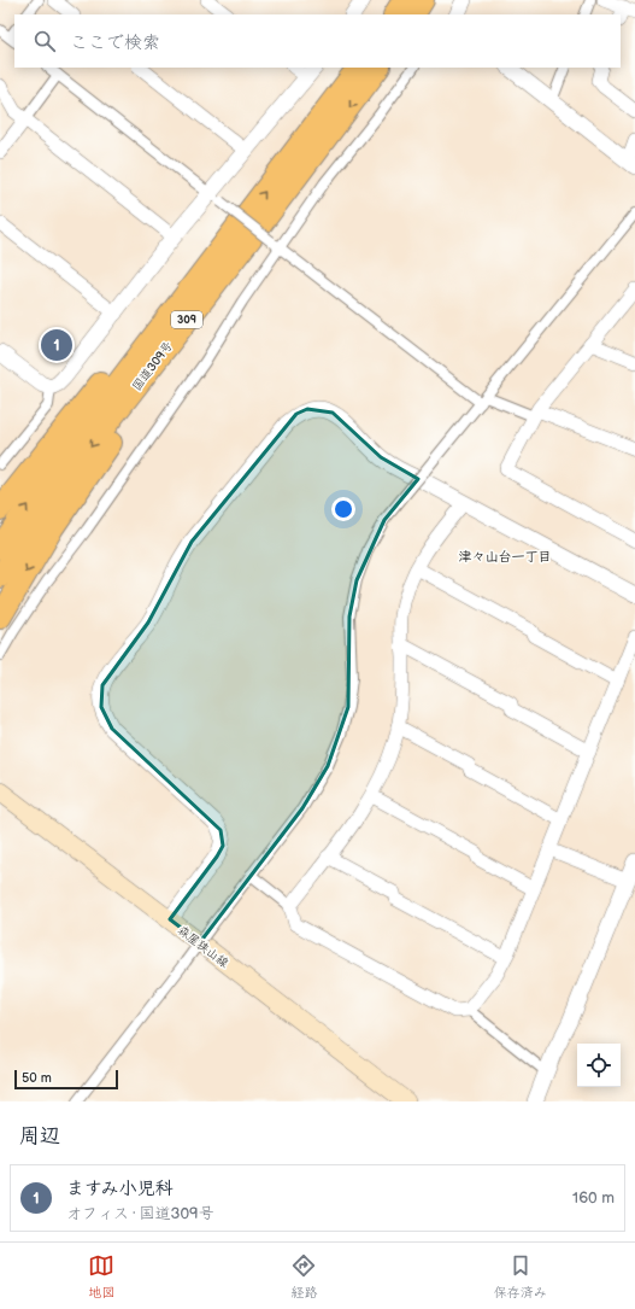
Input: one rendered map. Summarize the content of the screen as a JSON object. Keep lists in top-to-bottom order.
{
  "streets": {
    "highway": ["309", "国道309号"],
    "main road": ["森屋狭山線"]
  },
  "districts": ["津々山台一丁目"],
  "scale_bar": "50 m",
  "page": {
    "search": "ここで検索",
    "pins": "1",
    "scale": "50 m",
    "heading": "周辺",
    "list": [
      {
        "mark": "1",
        "name": "ますみ小児科",
        "note": "オフィス · 国道309号",
        "value": "160 m"
      }
    ],
    "nav": ["地図", "経路", "保存済み"]
  }
}
